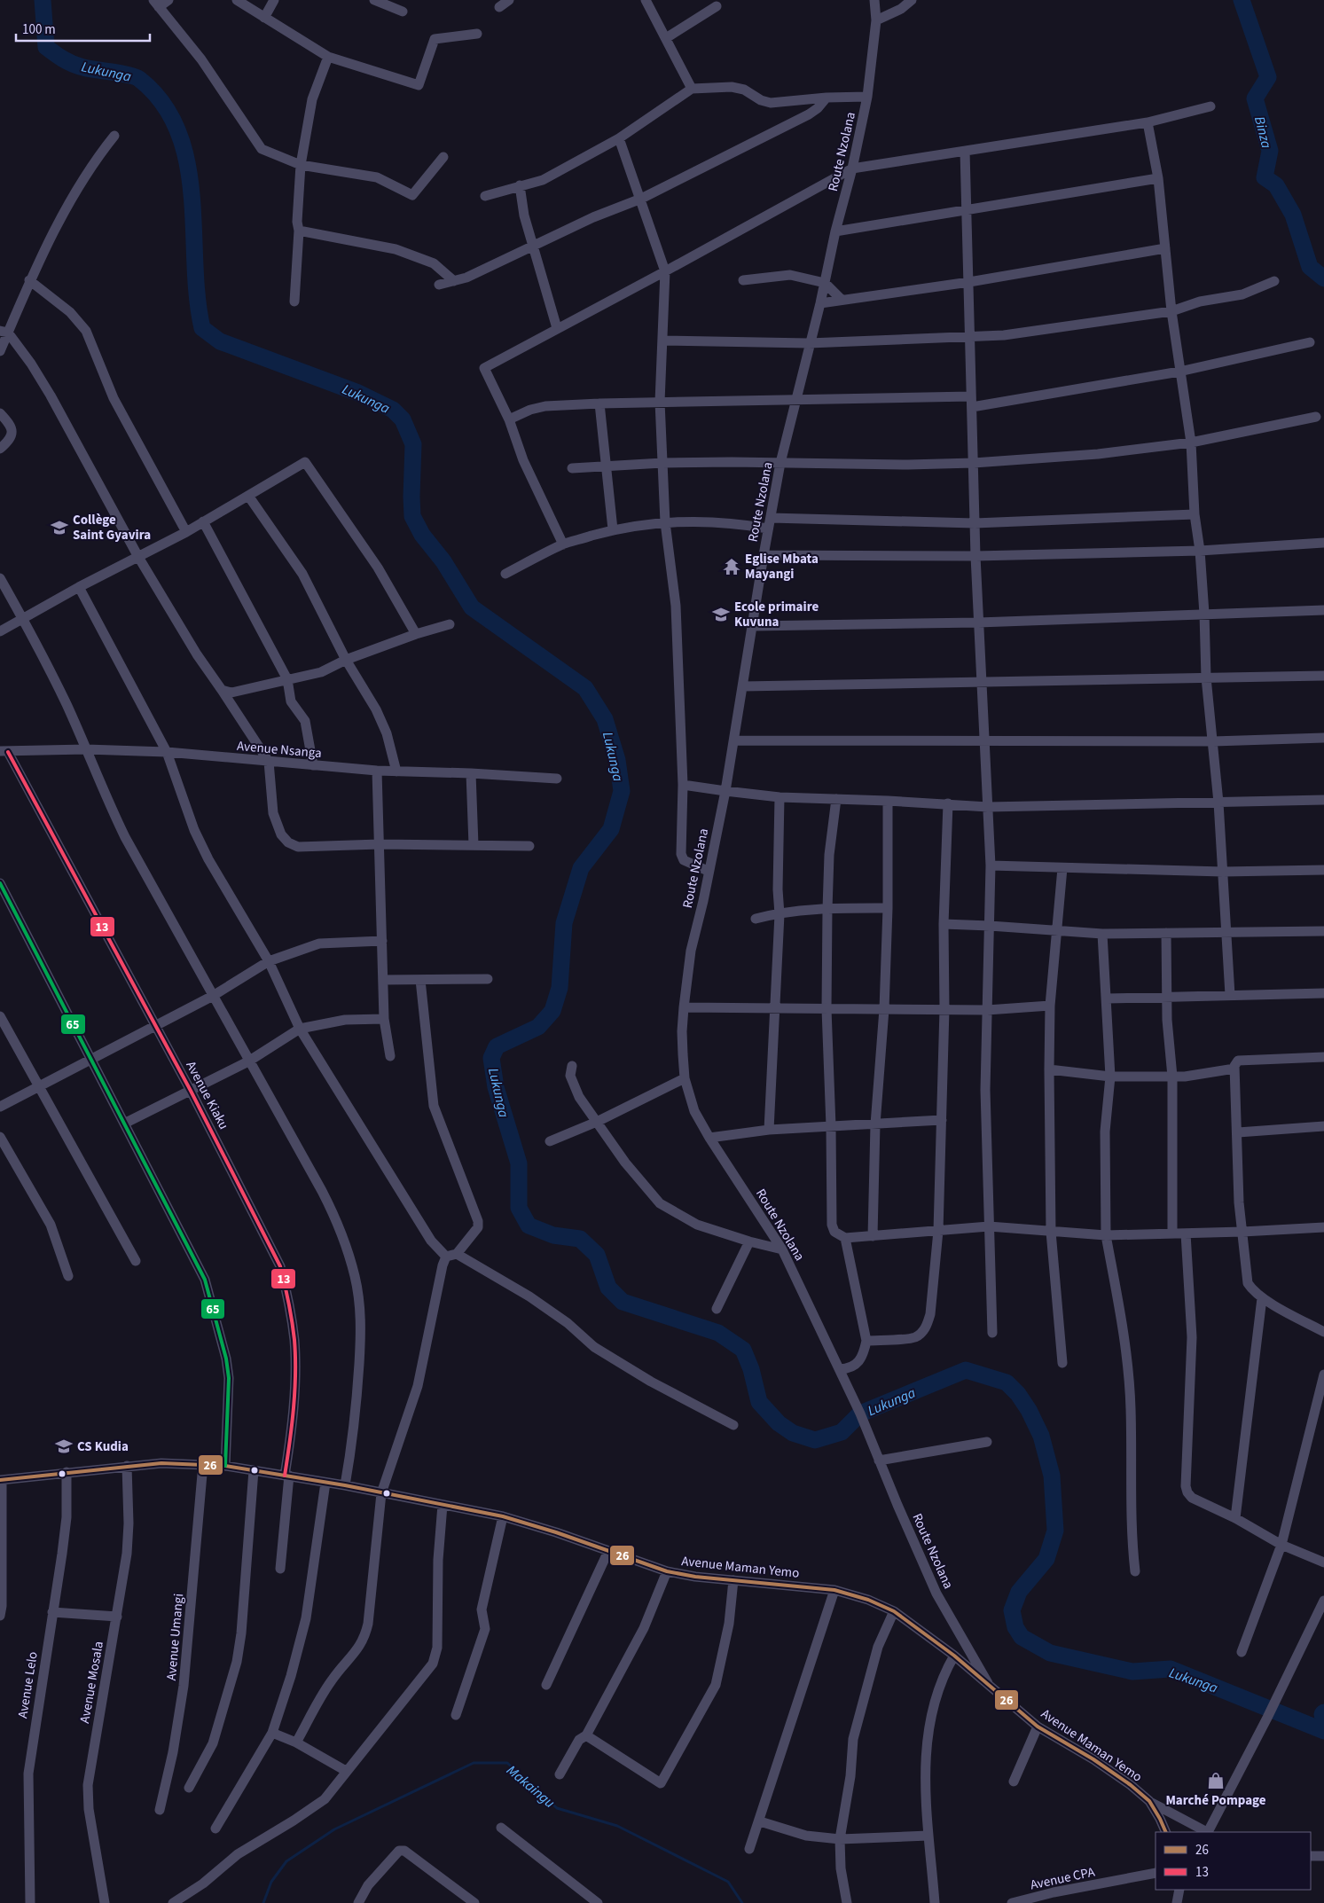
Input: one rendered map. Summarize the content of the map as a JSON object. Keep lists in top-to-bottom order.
{
  "streets": {
    "street": [
      "Route Nzolana",
      "Avenue Nsanga",
      "Avenue Kiaku",
      "Avenue Maman Yemo",
      "Avenue Umangi",
      "Avenue Mosala",
      "Avenue Lelo",
      "Avenue CPA"
    ]
  },
  "crossings": [
    ["Route Nzolana", "Avenue Maman Yemo"],
    ["Avenue Nsanga", "Avenue Kiaku"],
    ["Avenue Kiaku", "Avenue Maman Yemo"],
    ["Avenue Maman Yemo", "Avenue Umangi"],
    ["Avenue Maman Yemo", "Avenue Mosala"],
    ["Avenue Maman Yemo", "Avenue Lelo"]
  ],
  "water": ["Lukunga", "Binza", "Makaingu"],
  "places": {
    "school or university": ["Collège Saint Gyavira", "Ecole primaire Kuvuna", "CS Kudia"],
    "temple": ["Eglise Mbata Mayangi"],
    "shop": ["Marché Pompage"]
  },
  "lines": ["transit line 13", "transit line 65", "transit line 26"],
  "legend": ["26", "13"],
  "scale_bar": "100 m"
}
